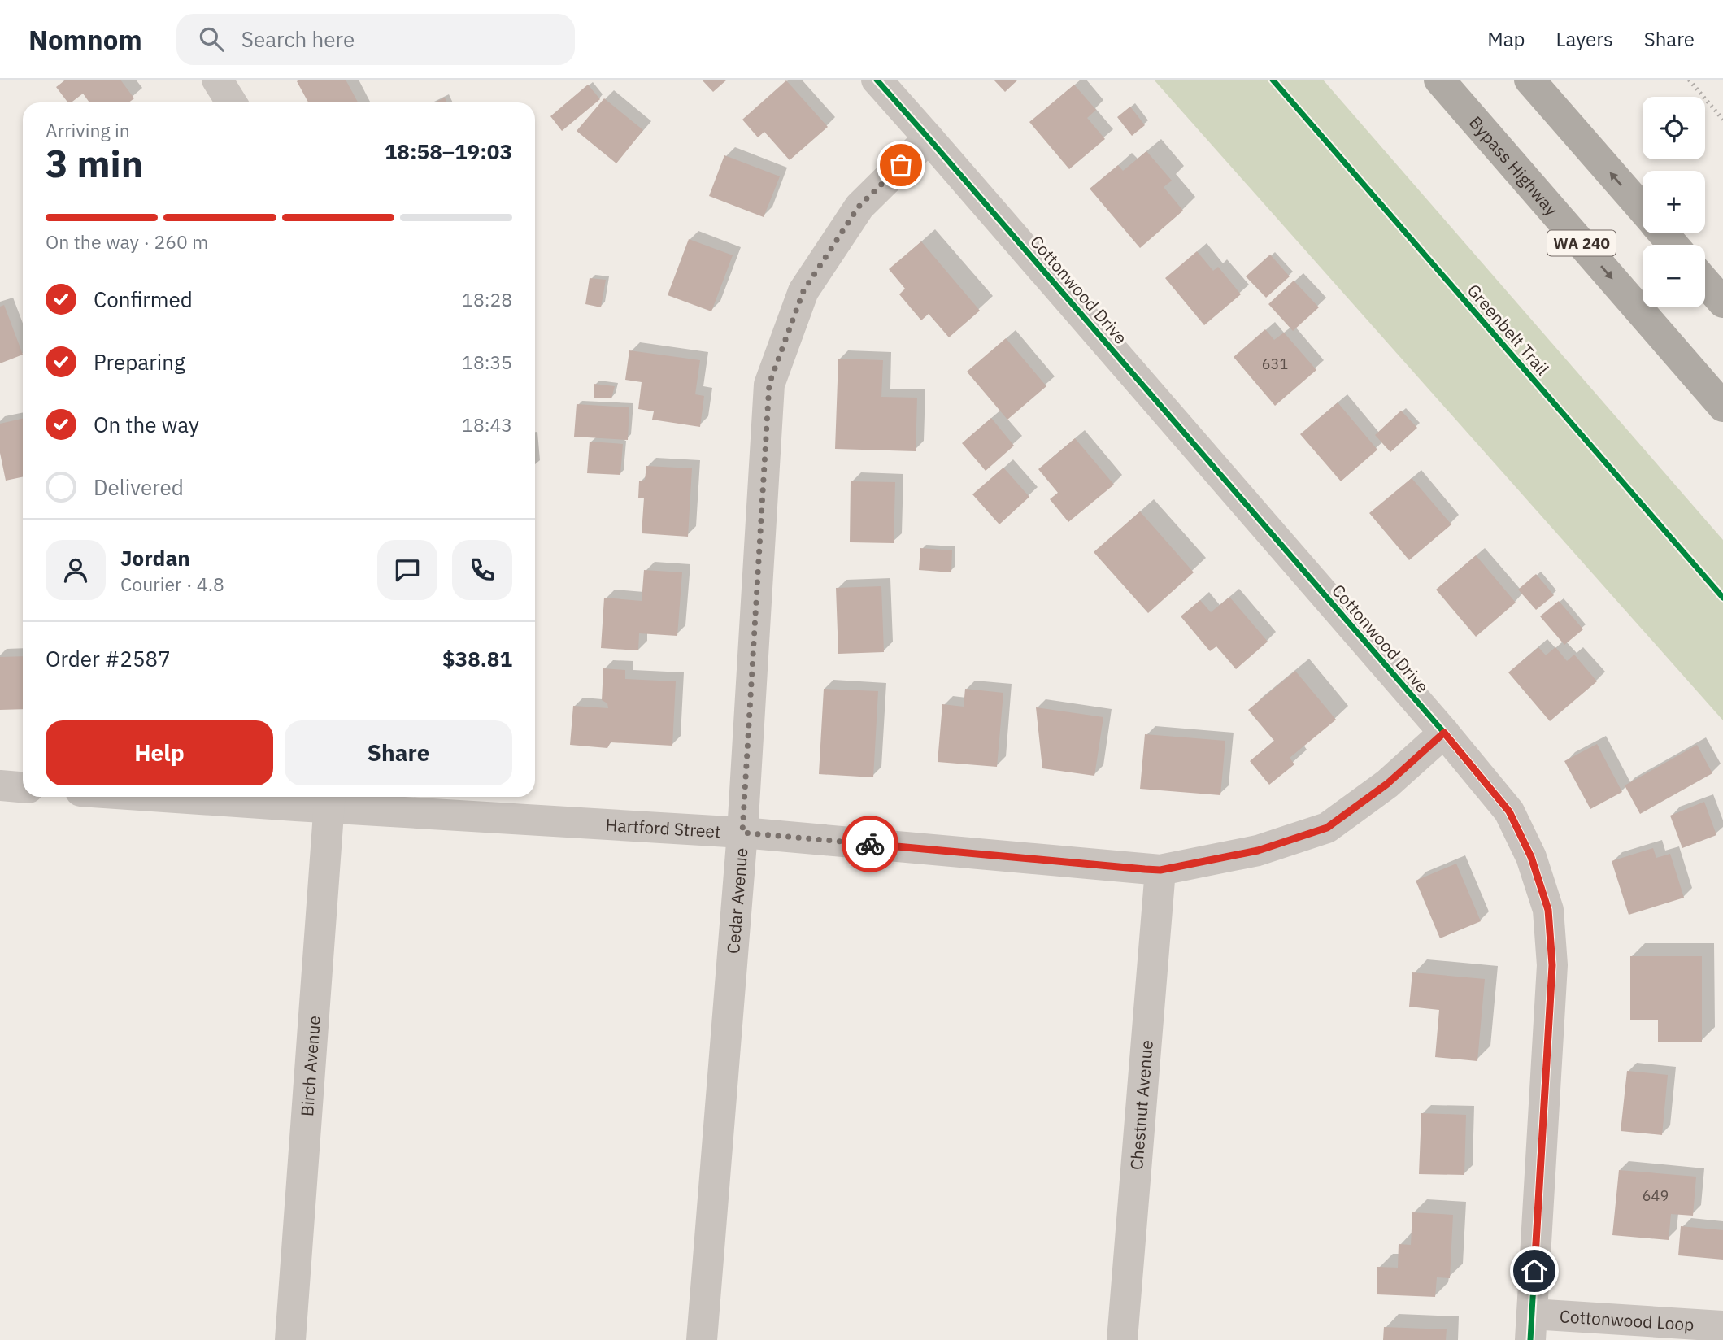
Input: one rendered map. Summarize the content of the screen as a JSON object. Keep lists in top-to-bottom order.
{
  "streets": {
    "highway": ["Bypass Highway", "WA 240"],
    "street": [
      "Cottonwood Drive",
      "Hartford Street",
      "Cedar Avenue",
      "Birch Avenue",
      "Chestnut Avenue",
      "Cottonwood Loop"
    ],
    "cycle path": ["Greenbelt Trail"]
  },
  "crossings": [
    ["Cottonwood Drive", "Hartford Street"],
    ["Cottonwood Drive", "Cedar Avenue"],
    ["Cottonwood Drive", "Cottonwood Loop"],
    ["Hartford Street", "Cedar Avenue"],
    ["Hartford Street", "Birch Avenue"],
    ["Hartford Street", "Chestnut Avenue"]
  ],
  "house_numbers": ["631", "649"],
  "page": {
    "header": "Nomnom",
    "search": "Search here",
    "nav": ["Map", "Layers", "Share"],
    "map_buttons": ["+", "−"],
    "heading": ["3 min", "Arriving in", "18:58–19:03"],
    "panel": [
      "Jordan",
      "Courier · 4.8",
      "Order #2587",
      "$38.81"
    ],
    "bar": "On the way · 260 m",
    "list": [
      ["Confirmed", "18:28"],
      ["Preparing", "18:35"],
      ["On the way", "18:43"],
      "Delivered"
    ],
    "buttons": ["Help", "Share"]
  }
}
